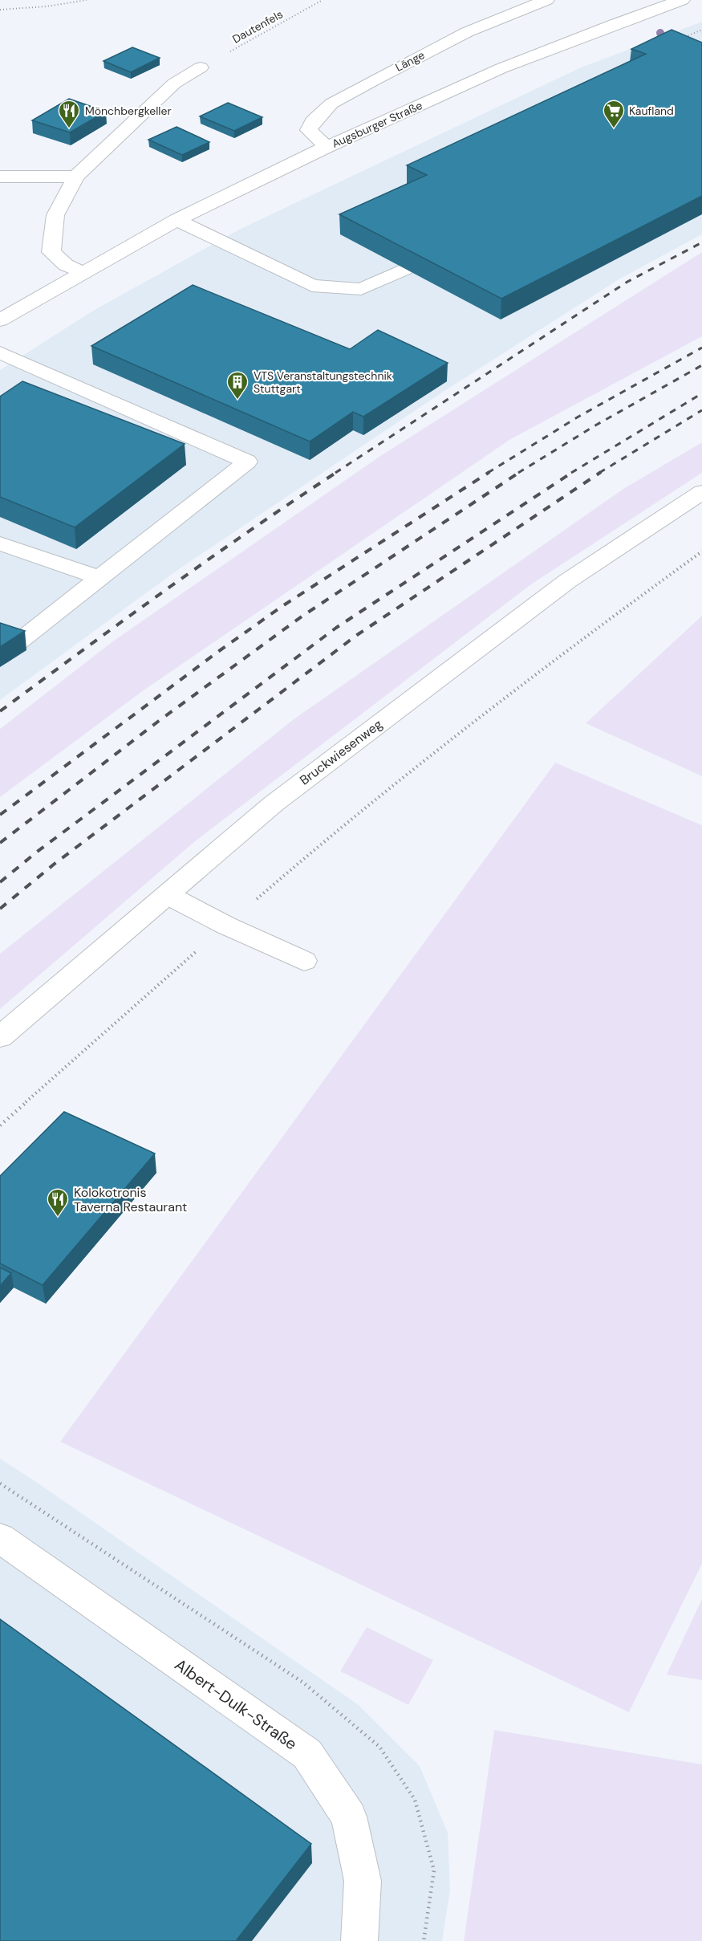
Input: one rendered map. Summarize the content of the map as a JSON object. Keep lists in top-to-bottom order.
{
  "streets": {
    "street": [
      "Länge",
      "Augsburger Straße",
      "Bruckwiesenweg",
      "Albert-Dulk-Straße"
    ],
    "path": ["Dautenfels"]
  },
  "crossings": [
    ["Länge", "Augsburger Straße"]
  ],
  "places": {
    "restaurant": ["Mönchbergkeller", "Kolokotronis Taverna Restaurant"],
    "supermarket": ["Kaufland"],
    "building": ["VTS Veranstaltungstechnik Stuttgart"]
  }
}
